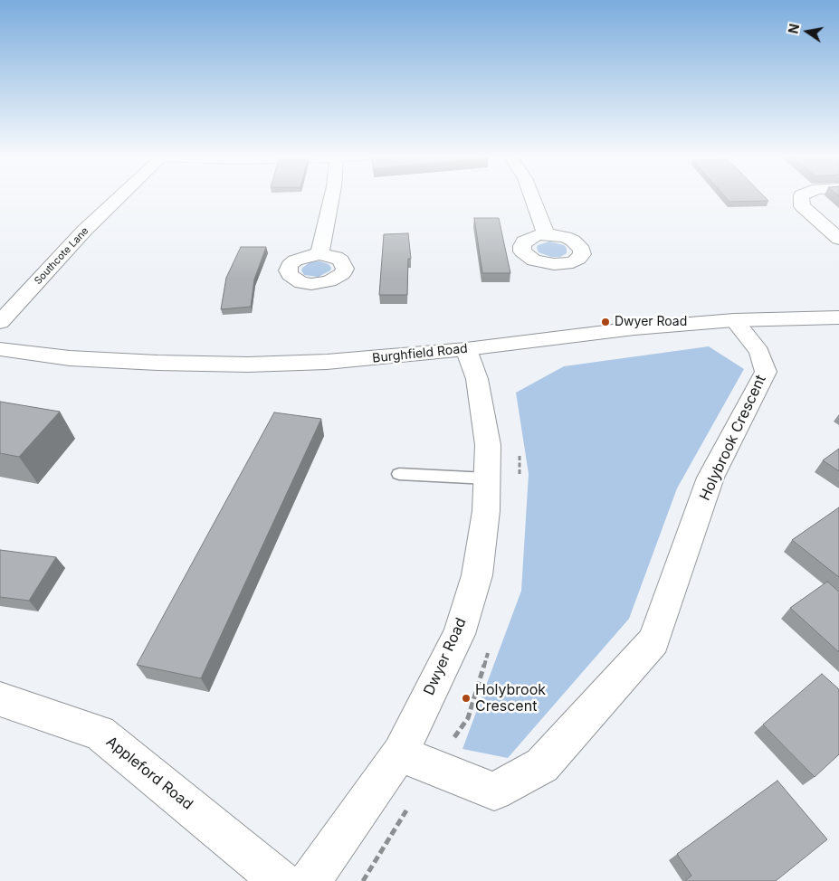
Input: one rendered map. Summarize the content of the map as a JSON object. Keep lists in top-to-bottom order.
{
  "streets": {
    "street": [
      "Southcote Lane",
      "Burghfield Road",
      "Holybrook Crescent",
      "Dwyer Road",
      "Appleford Road"
    ]
  },
  "crossings": [
    ["Burghfield Road", "Holybrook Crescent"],
    ["Burghfield Road", "Dwyer Road"],
    ["Holybrook Crescent", "Dwyer Road"]
  ],
  "places": ["Dwyer Road", "Holybrook Crescent"],
  "north": "left"
}
